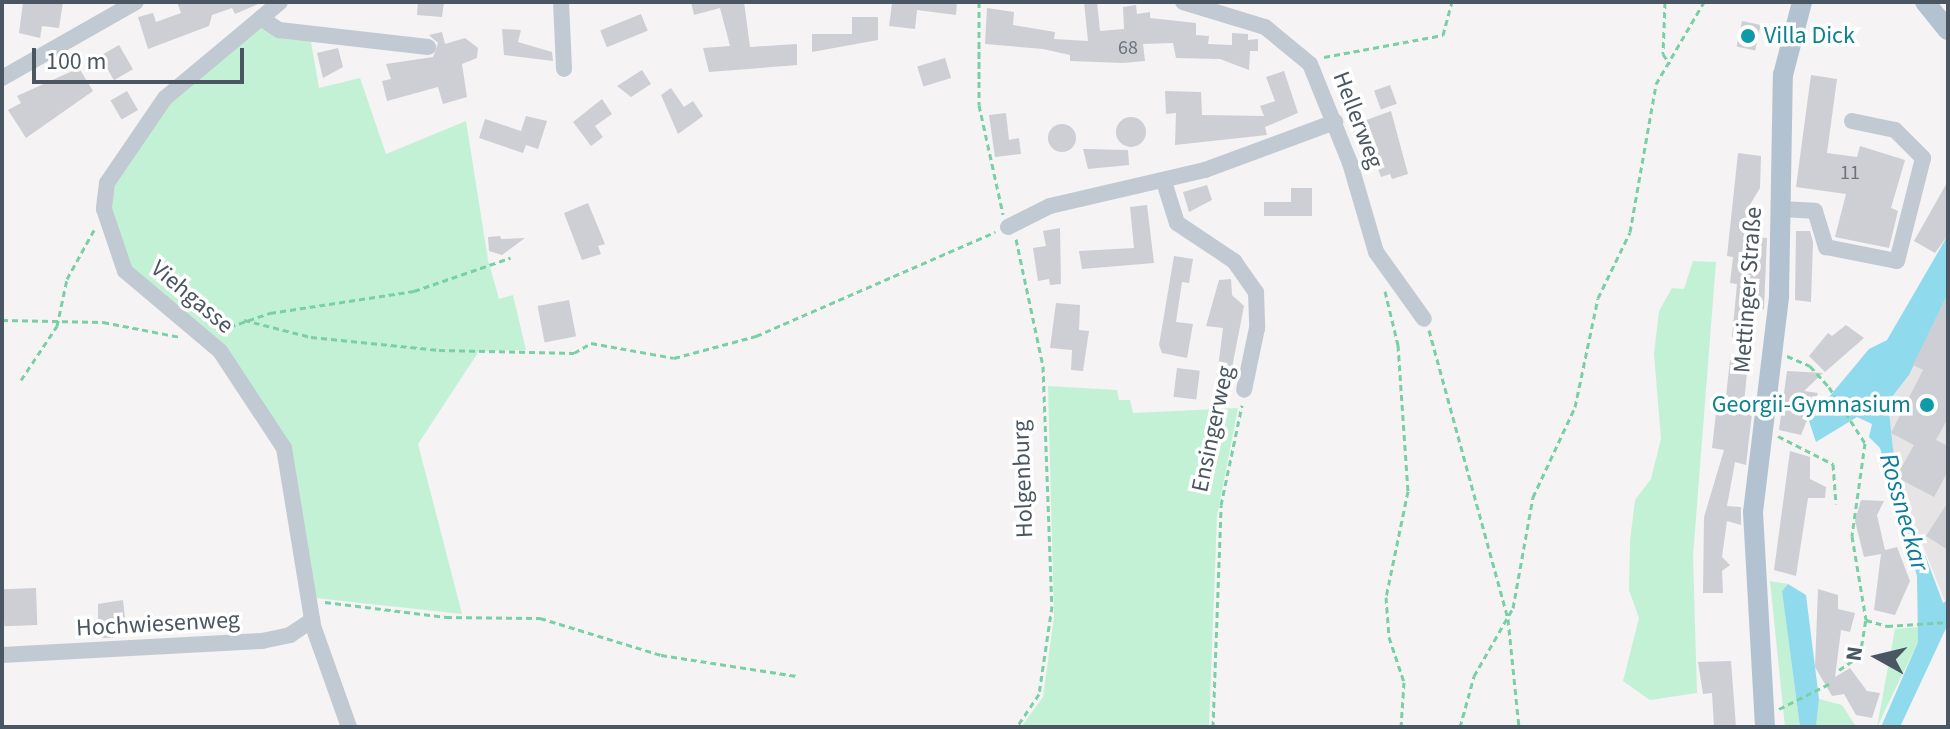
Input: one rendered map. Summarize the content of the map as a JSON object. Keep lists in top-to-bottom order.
{
  "streets": {
    "main road": ["Mettinger Straße"],
    "street": [
      "Hellerweg",
      "Viehgasse",
      "Ensingerweg",
      "Hochwiesenweg"
    ],
    "path": ["Holgenburg"]
  },
  "crossings": [
    ["Viehgasse", "Hochwiesenweg"]
  ],
  "water": ["Rossneckar"],
  "places": ["Villa Dick", "Georgii-Gymnasium"],
  "house_numbers": ["68", "11"],
  "scale_bar": "100 m",
  "north": "left"
}
